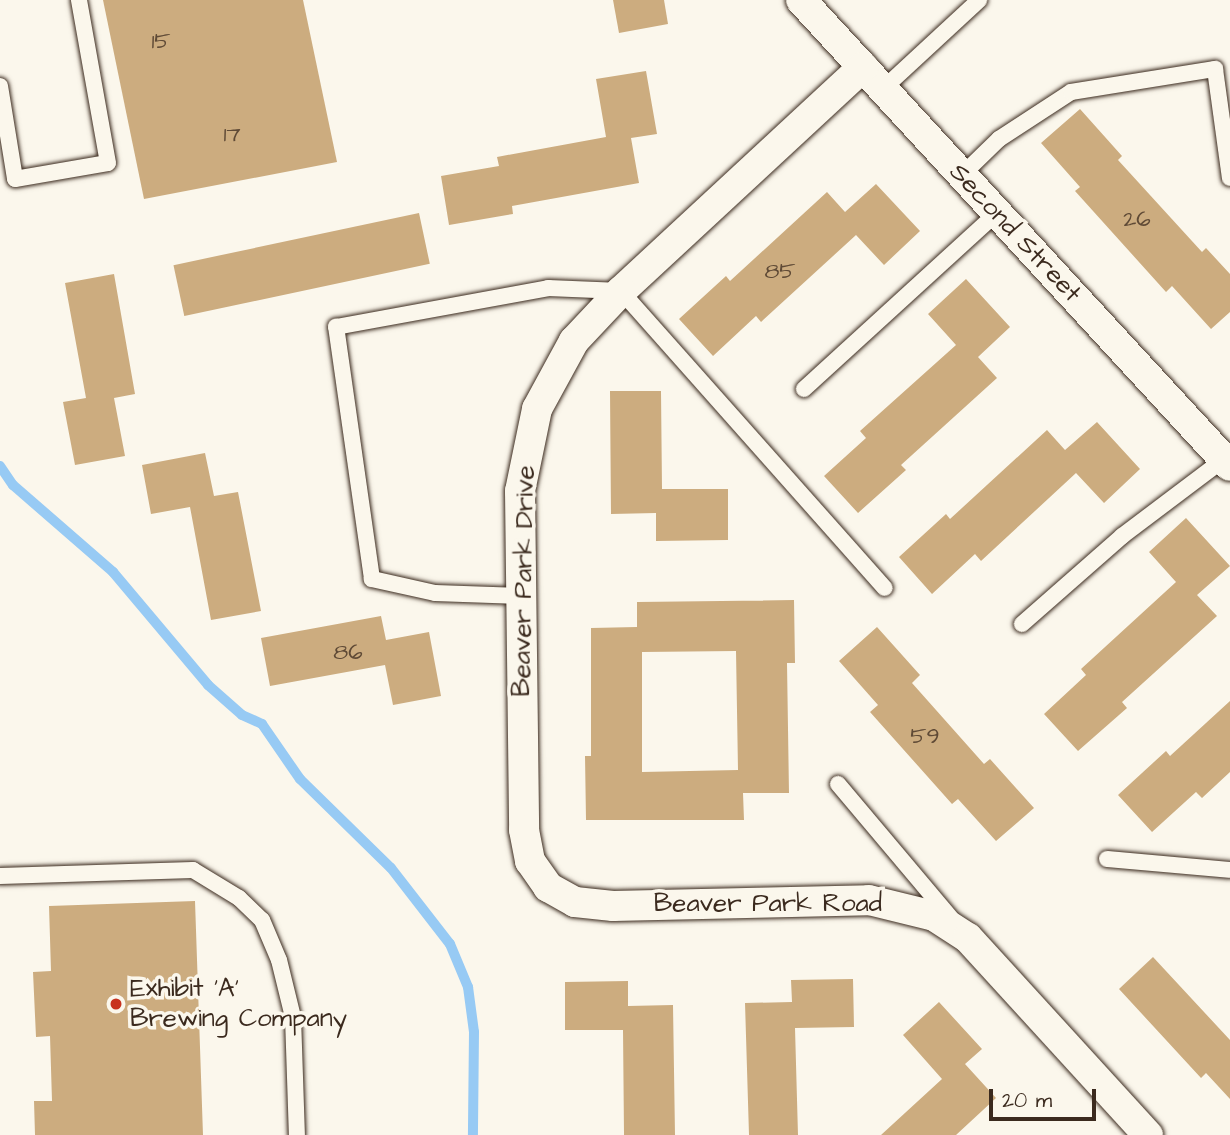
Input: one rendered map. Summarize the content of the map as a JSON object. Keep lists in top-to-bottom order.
{
  "streets": {
    "street": ["Second Street", "Beaver Park Drive", "Beaver Park Road"]
  },
  "crossings": [
    ["Second Street", "Beaver Park Drive"],
    ["Beaver Park Drive", "Beaver Park Road"]
  ],
  "places": ["Exhibit 'A' Brewing Company"],
  "house_numbers": [
    "15",
    "17",
    "26",
    "85",
    "86",
    "59"
  ],
  "scale_bar": "20 m"
}
